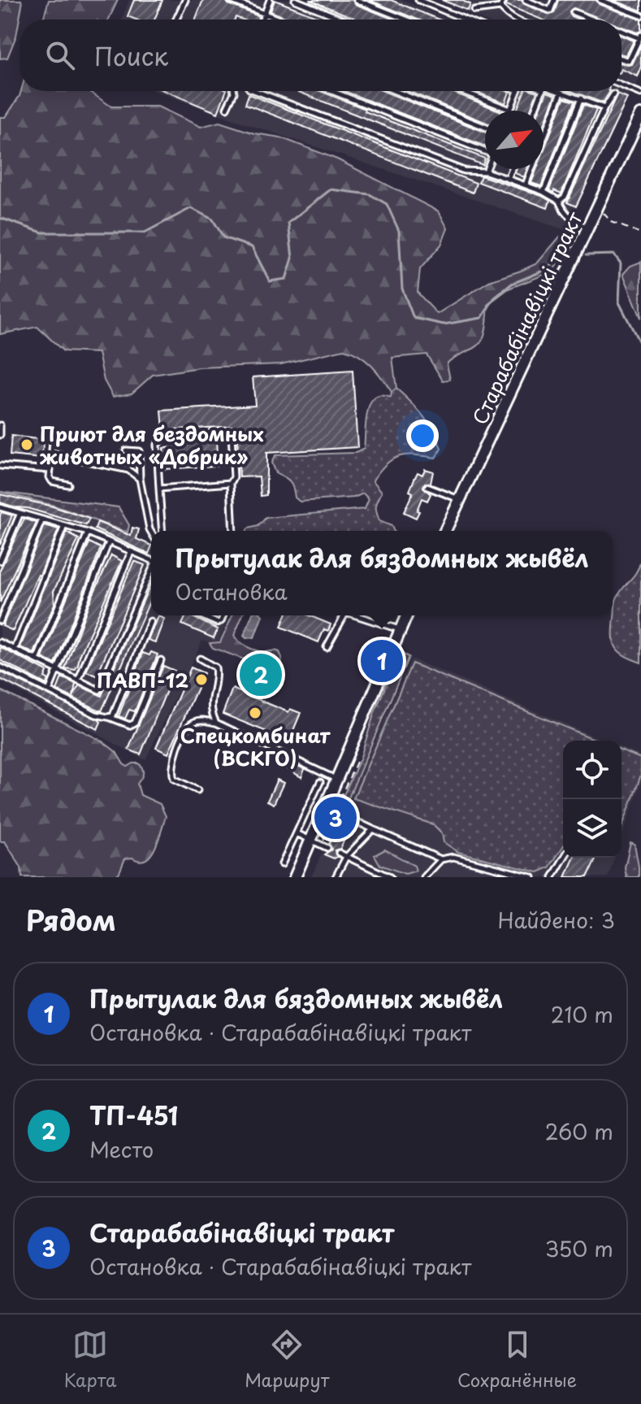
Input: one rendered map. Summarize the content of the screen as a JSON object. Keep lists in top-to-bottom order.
{
  "streets": {
    "street": ["Старабабінавіцкі тракт"]
  },
  "places": ["Приют для бездомных животных «Добрик»", "ПАВП-12", "Спецкомбинат (ВСКГО)"],
  "north": "top right",
  "page": {
    "search": "Поиск",
    "popup": ["Прытулак для бяздомных жывёл", "Остановка"],
    "pins": ["1", "2", "3"],
    "heading": ["Рядом", "Найдено: 3"],
    "list": [
      {
        "mark": "1",
        "name": "Прытулак для бяздомных жывёл",
        "note": "Остановка · Старабабінавіцкі тракт",
        "value": "210 m"
      },
      {
        "mark": "2",
        "name": "ТП-451",
        "note": "Место",
        "value": "260 m"
      },
      {
        "mark": "3",
        "name": "Старабабінавіцкі тракт",
        "note": "Остановка · Старабабінавіцкі тракт",
        "value": "350 m"
      }
    ],
    "nav": ["Карта", "Маршрут", "Сохранённые"]
  }
}
